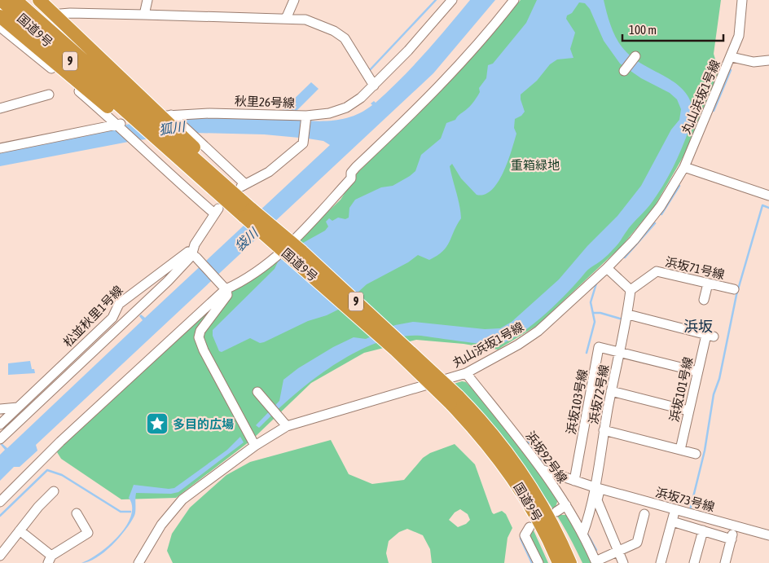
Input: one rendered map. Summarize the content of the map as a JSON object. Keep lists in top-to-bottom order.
{
  "streets": {
    "highway": ["国道9号", "9"],
    "street": [
      "丸山浜坂1号線",
      "秋里26号線",
      "浜坂71号線",
      "松並秋里1号線",
      "浜坂101号線",
      "浜坂72号線",
      "浜坂103号線",
      "浜坂92号線",
      "浜坂73号線"
    ]
  },
  "crossings": [
    ["国道9号", "秋里26号線"],
    ["丸山浜坂1号線", "浜坂92号線"],
    ["浜坂71号線", "浜坂72号線"],
    ["浜坂101号線", "浜坂72号線"],
    ["浜坂72号線", "浜坂103号線"],
    ["浜坂72号線", "浜坂92号線"],
    ["浜坂72号線", "浜坂73号線"],
    ["浜坂103号線", "浜坂73号線"],
    ["浜坂92号線", "浜坂73号線"]
  ],
  "districts": ["浜坂"],
  "water": ["狐川", "袋川"],
  "parks": ["重箱緑地"],
  "places": {
    "place": ["多目的広場"]
  },
  "scale_bar": "100 m"
}
